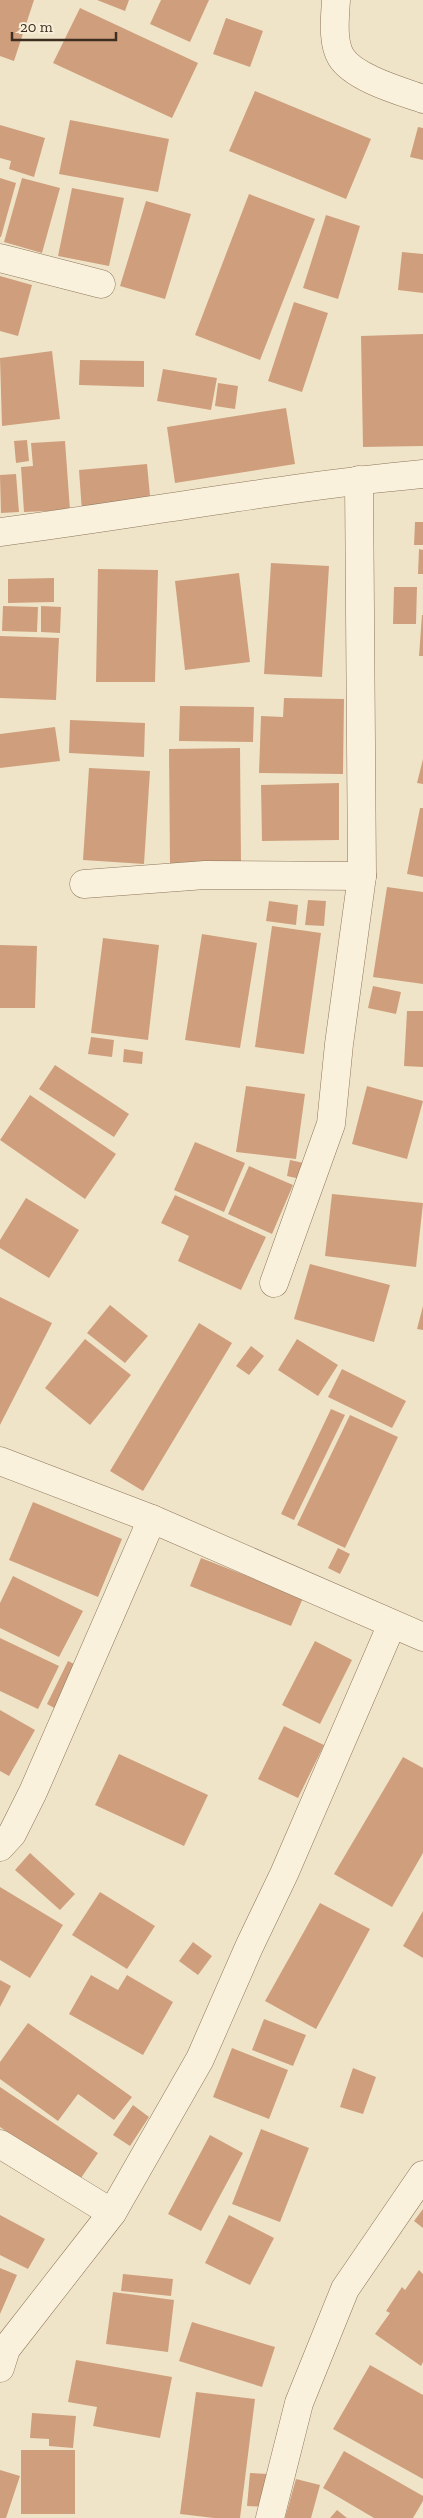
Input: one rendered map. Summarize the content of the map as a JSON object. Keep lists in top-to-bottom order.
{
  "scale_bar": "20 m"
}
